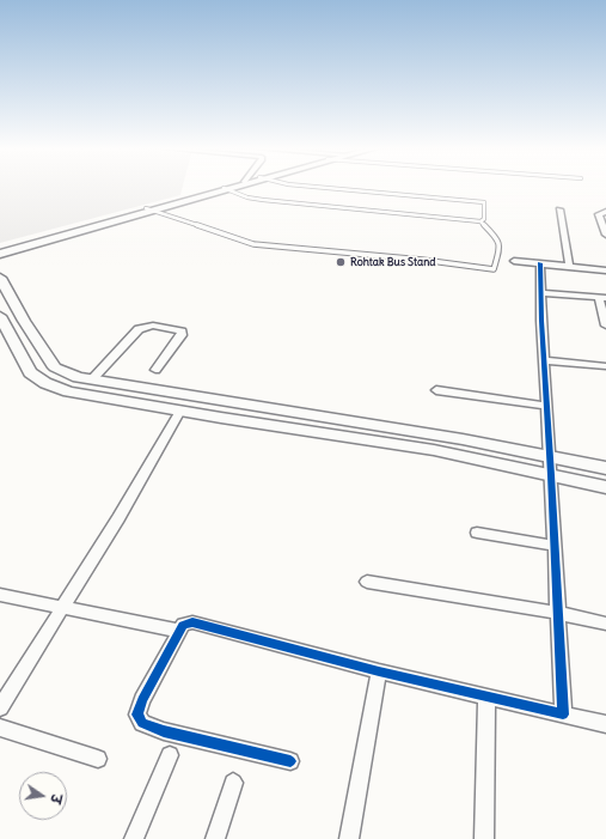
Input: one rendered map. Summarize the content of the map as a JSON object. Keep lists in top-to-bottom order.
{
  "places": ["Rohtak Bus Stand"],
  "north": "right"
}
